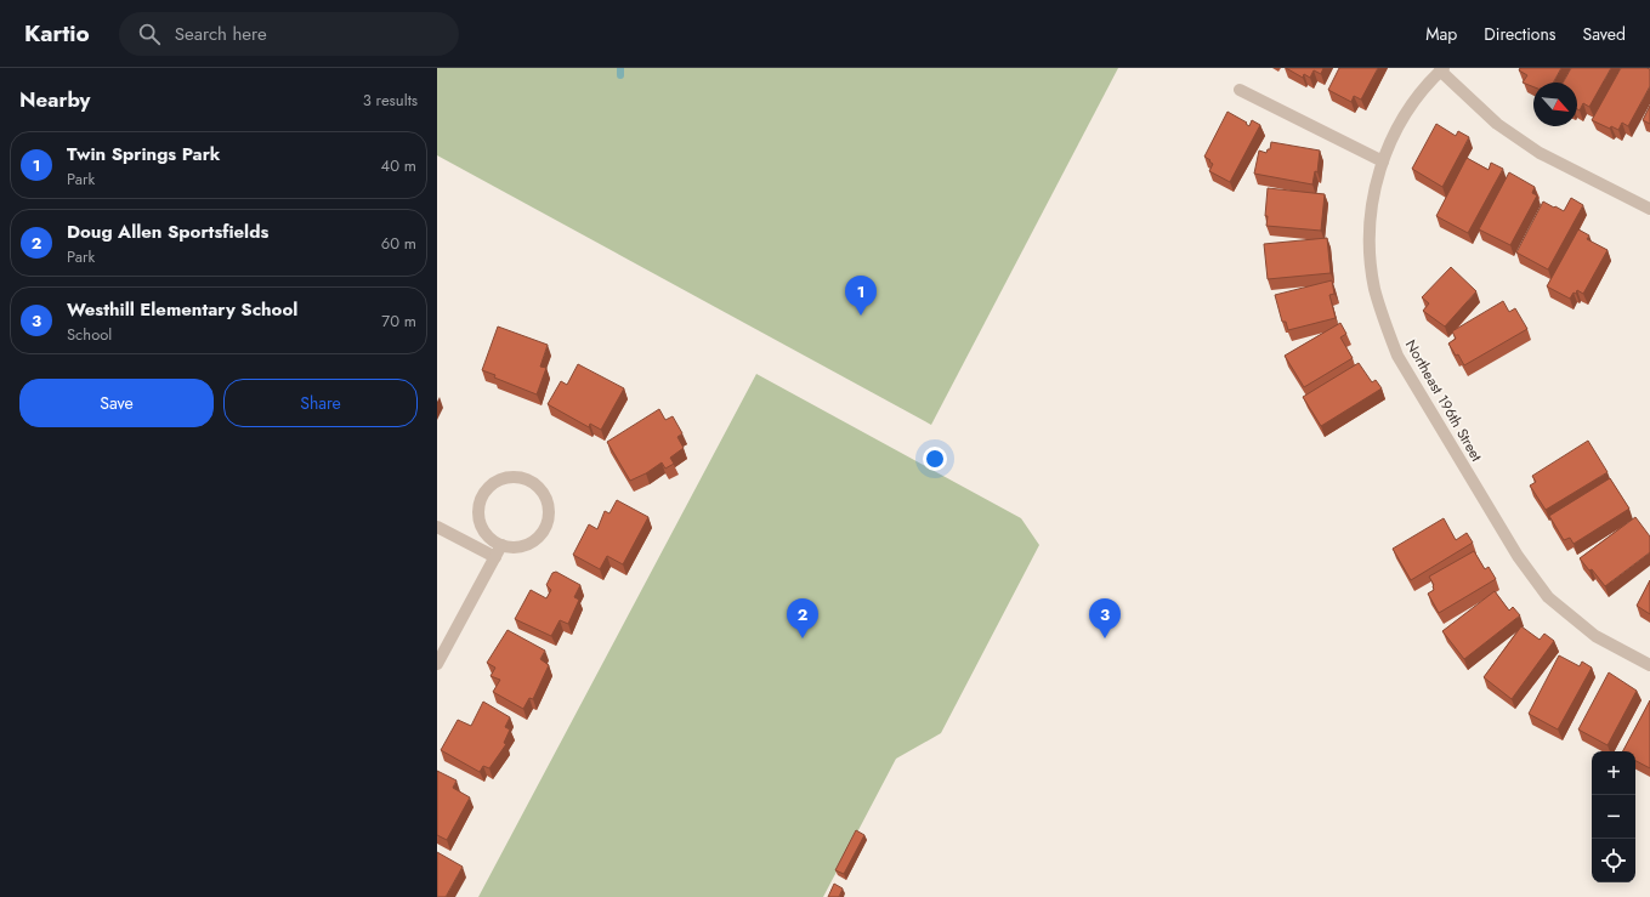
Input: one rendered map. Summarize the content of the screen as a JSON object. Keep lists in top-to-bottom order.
{
  "streets": {
    "street": ["Northeast 196th Street"]
  },
  "north": "bottom right",
  "page": {
    "header": "Kartio",
    "search": "Search here",
    "nav": ["Map", "Directions", "Saved"],
    "heading": ["Nearby", "3 results"],
    "list": [
      {
        "mark": "1",
        "name": "Twin Springs Park",
        "note": "Park",
        "value": "40 m"
      },
      {
        "mark": "2",
        "name": "Doug Allen Sportsfields",
        "note": "Park",
        "value": "60 m"
      },
      {
        "mark": "3",
        "name": "Westhill Elementary School",
        "note": "School",
        "value": "70 m"
      }
    ],
    "pins": ["1", "2", "3"],
    "buttons": ["Save", "Share"],
    "map_buttons": ["+", "−"]
  }
}
